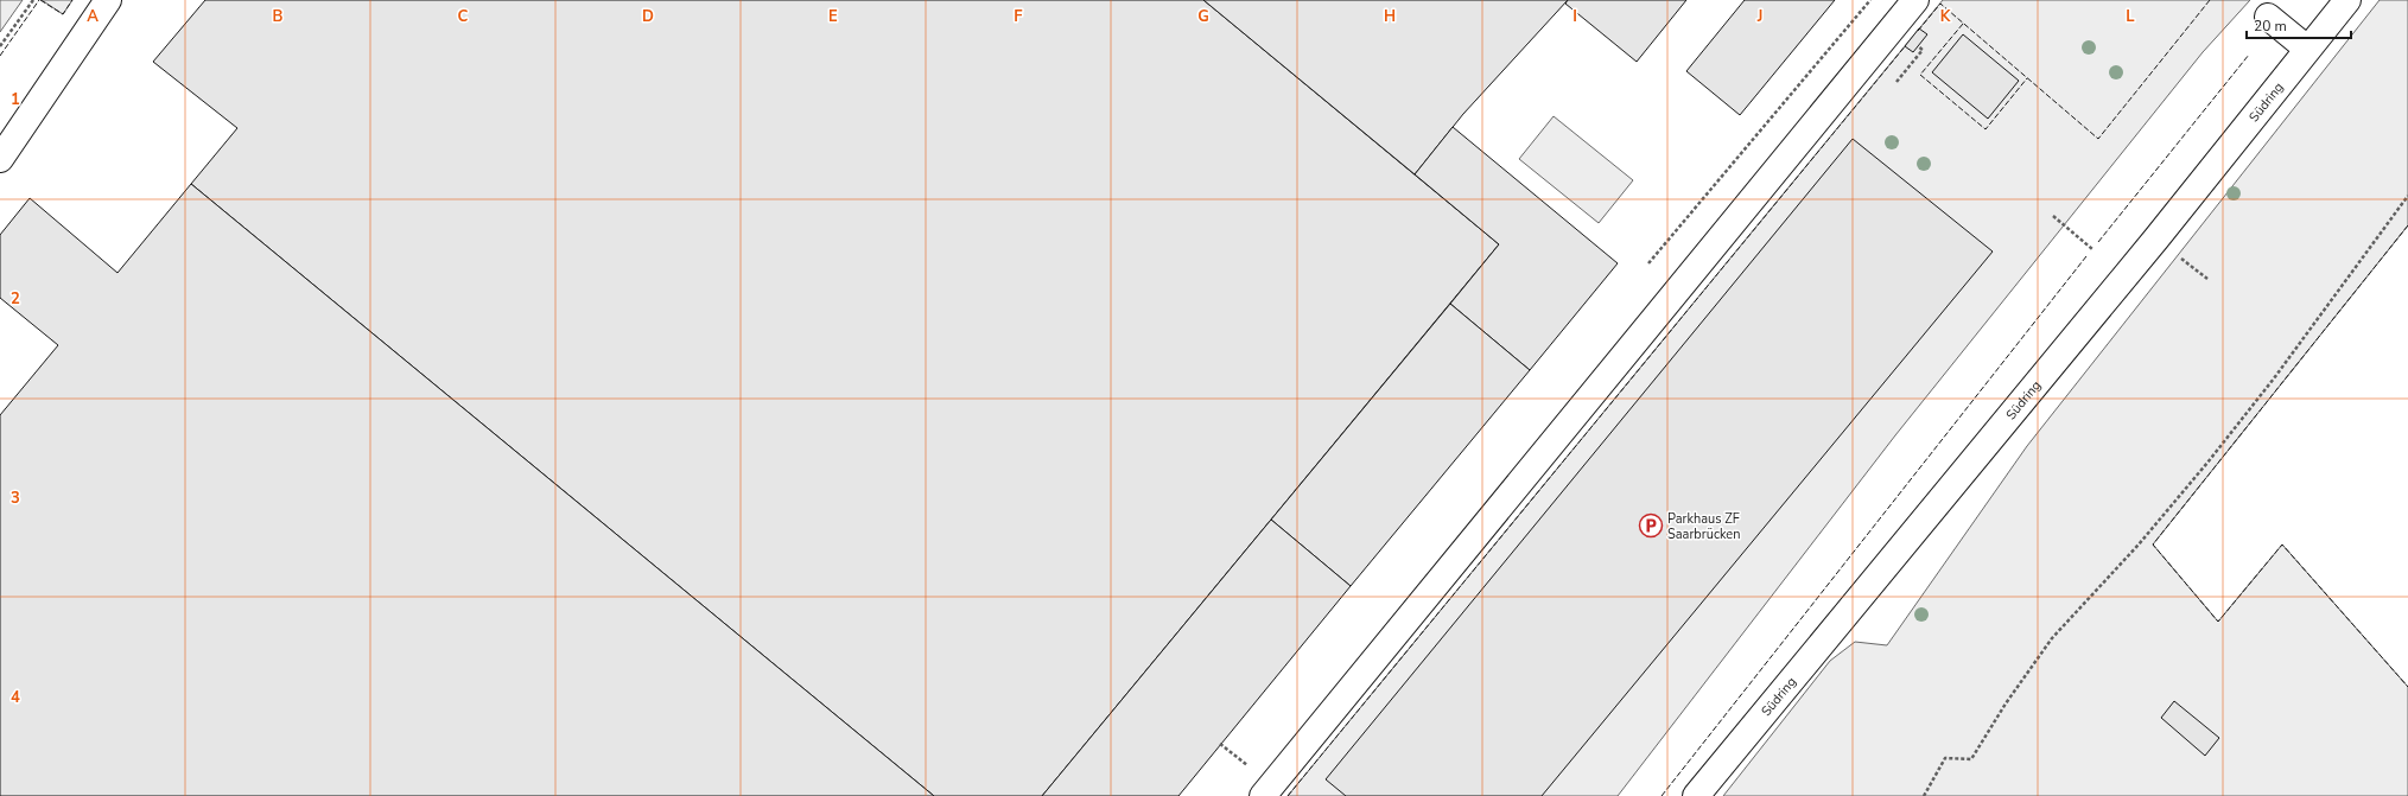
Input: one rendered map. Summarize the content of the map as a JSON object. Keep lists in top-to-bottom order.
{
  "streets": {
    "street": ["Südring"]
  },
  "places": {
    "parking": ["Parkhaus ZF Saarbrücken"]
  },
  "scale_bar": "20 m",
  "grid": {
    "columns": [
      "A",
      "B",
      "C",
      "D",
      "E",
      "F",
      "G",
      "H",
      "I",
      "J",
      "K",
      "L"
    ],
    "rows": [
      "1",
      "2",
      "3",
      "4"
    ]
  }
}
